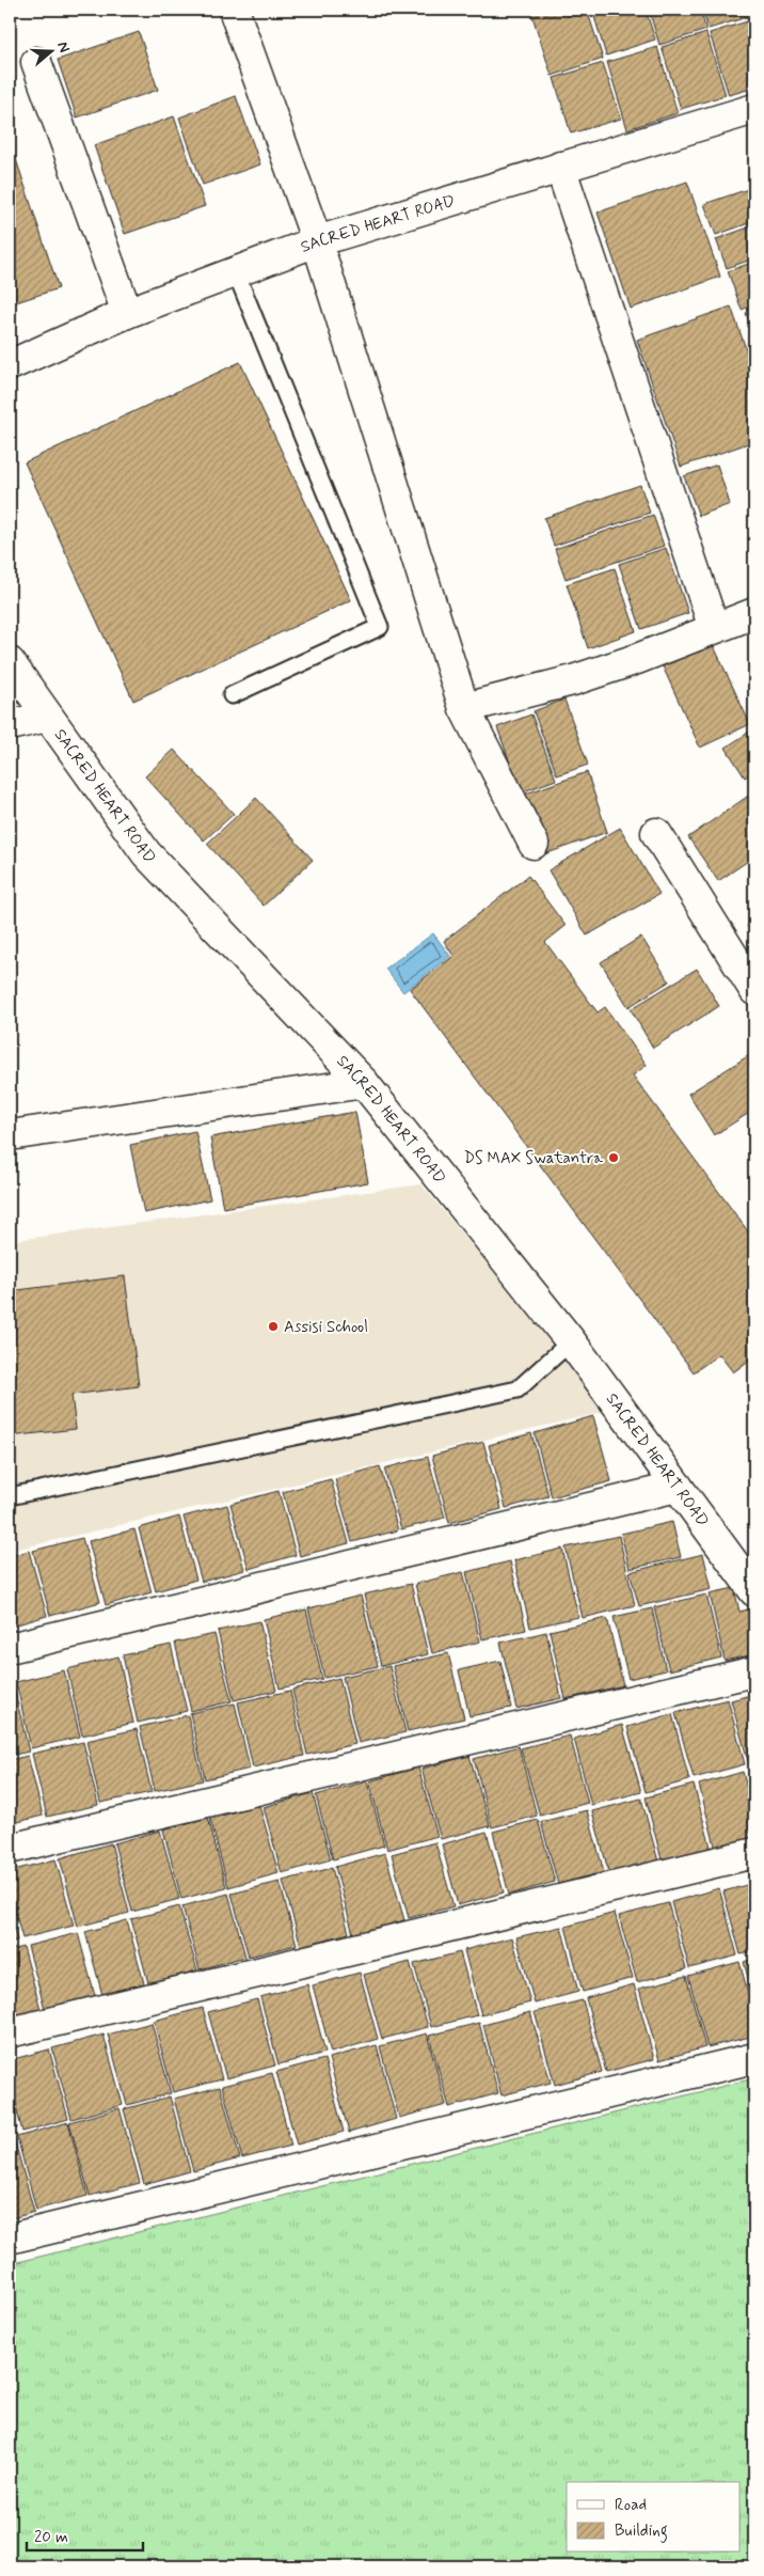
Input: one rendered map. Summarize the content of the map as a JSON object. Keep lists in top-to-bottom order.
{
  "streets": {
    "street": ["SACRED HEART ROAD"]
  },
  "places": ["DS MAX Swatantra", "Assisi School"],
  "legend": ["Road", "Building"],
  "scale_bar": "20 m",
  "north": "right"
}
